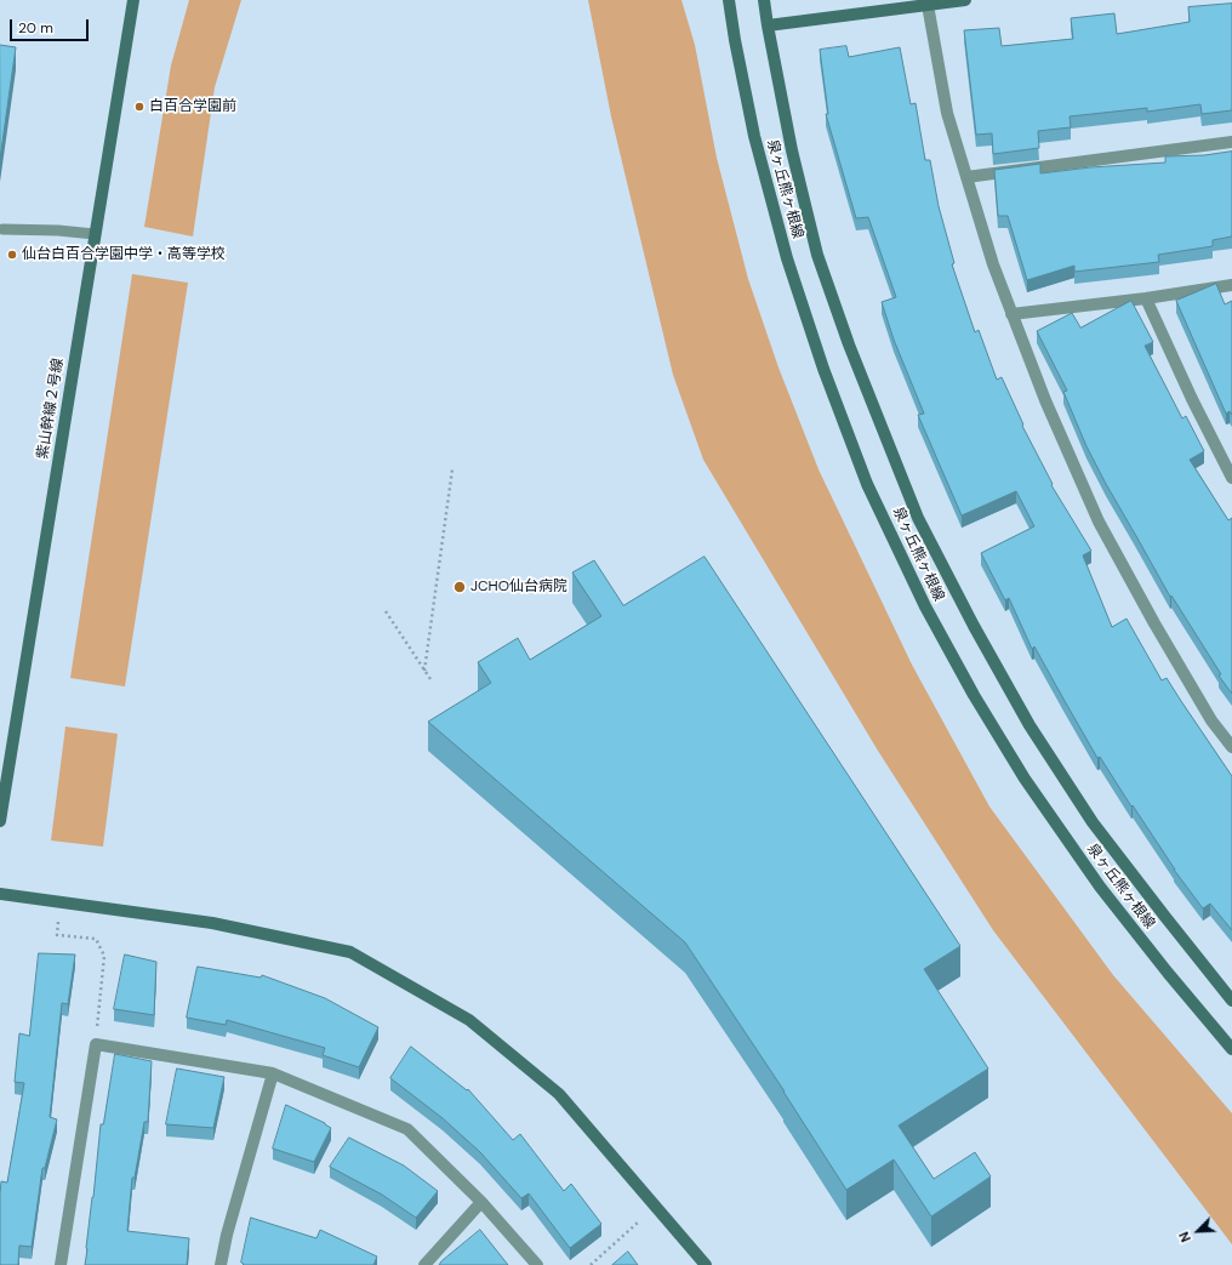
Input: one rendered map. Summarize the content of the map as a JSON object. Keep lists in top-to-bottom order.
{
  "streets": {
    "main road": ["泉ヶ丘熊ヶ根線", "紫山幹線２号線"]
  },
  "places": ["白百合学園前", "仙台白百合学園中学・高等学校", "JCHO仙台病院"],
  "scale_bar": "20 m",
  "north": "bottom left"
}
